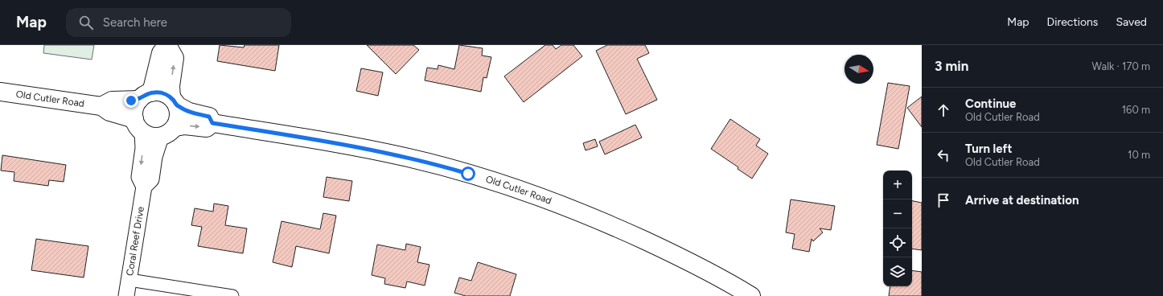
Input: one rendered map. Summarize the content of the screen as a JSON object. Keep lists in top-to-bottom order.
{
  "streets": {
    "main road": ["Old Cutler Road"],
    "street": ["Coral Reef Drive"]
  },
  "crossings": [
    ["Old Cutler Road", "Coral Reef Drive"]
  ],
  "north": "right",
  "page": {
    "header": "Map",
    "search": "Search here",
    "nav": ["Map", "Directions", "Saved"],
    "heading": ["3 min", "Walk · 170 m"],
    "list": [
      ["Continue", "Old Cutler Road", "160 m"],
      ["Turn left", "Old Cutler Road", "10 m"],
      "Arrive at destination"
    ],
    "map_buttons": ["+", "−"]
  }
}
